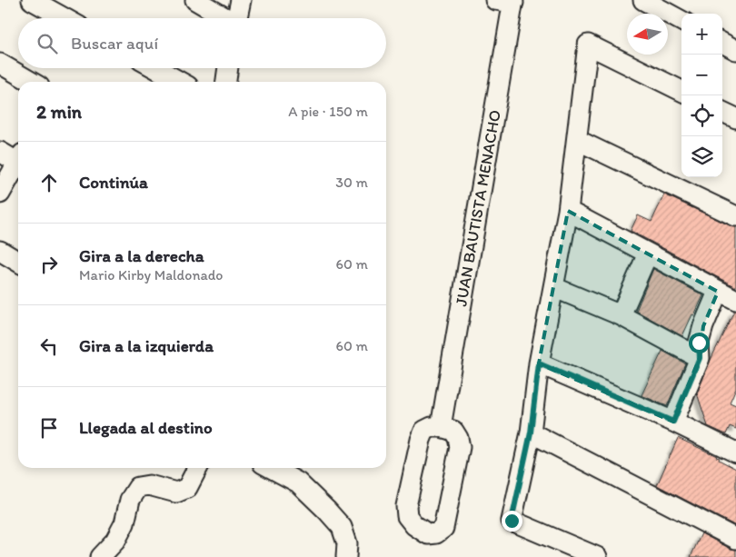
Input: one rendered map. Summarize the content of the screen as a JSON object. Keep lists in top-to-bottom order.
{
  "streets": {
    "street": ["JUAN BAUTISTA MENACHO"]
  },
  "north": "left",
  "page": {
    "map_buttons": ["+", "−"],
    "search": "Buscar aquí",
    "heading": ["2 min", "A pie · 150 m"],
    "list": [
      ["Continúa", "30 m"],
      ["Gira a la derecha", "Mario Kirby Maldonado", "60 m"],
      ["Gira a la izquierda", "60 m"],
      "Llegada al destino"
    ]
  }
}
